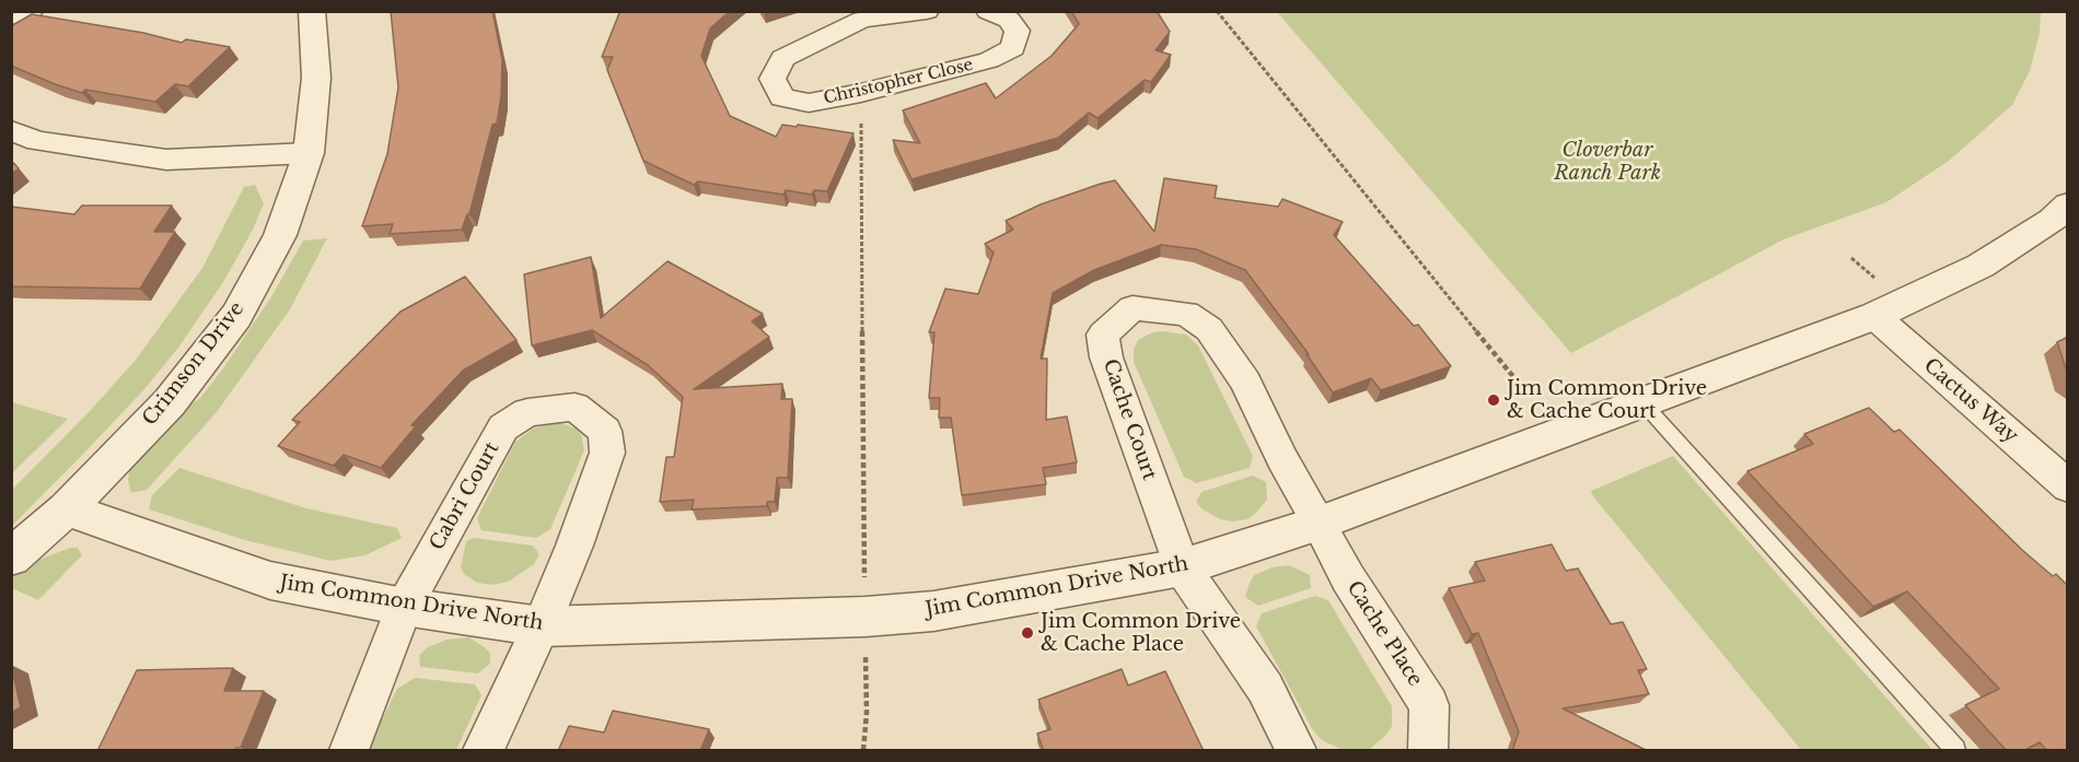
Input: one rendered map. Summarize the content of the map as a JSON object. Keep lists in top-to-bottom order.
{
  "streets": {
    "street": [
      "Christopher Close",
      "Crimson Drive",
      "Cactus Way",
      "Cache Court",
      "Cabri Court",
      "Jim Common Drive North",
      "Cache Place"
    ]
  },
  "crossings": [
    ["Crimson Drive", "Jim Common Drive North"],
    ["Cactus Way", "Jim Common Drive North"],
    ["Cache Court", "Jim Common Drive North"],
    ["Cache Court", "Cache Place"],
    ["Cabri Court", "Jim Common Drive North"],
    ["Jim Common Drive North", "Cache Place"]
  ],
  "parks": ["Cloverbar Ranch Park"],
  "places": ["Jim Common Drive & Cache Court", "Jim Common Drive & Cache Place"]
}
